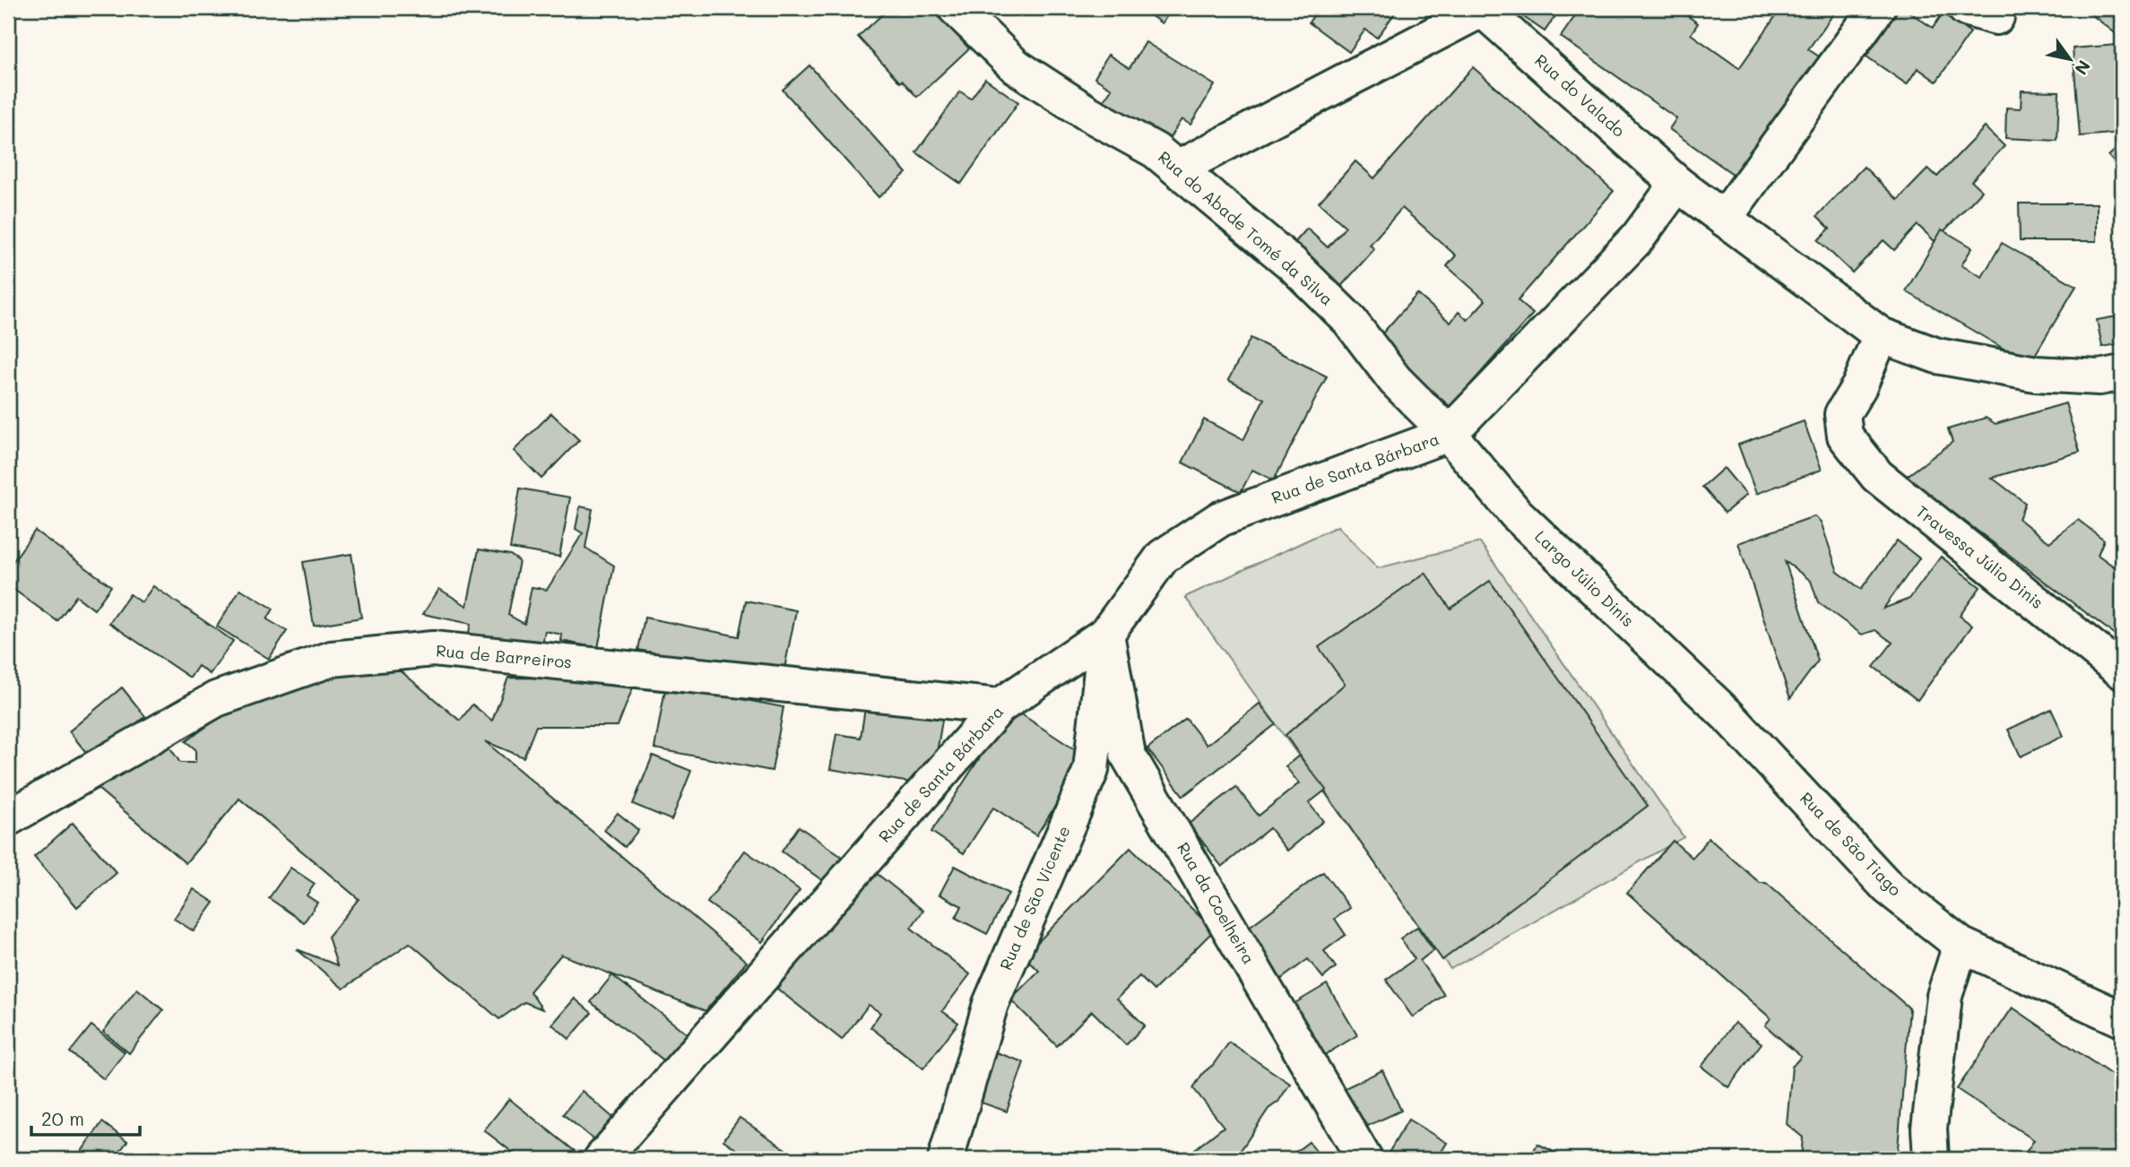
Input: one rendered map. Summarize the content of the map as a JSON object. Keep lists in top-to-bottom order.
{
  "streets": {
    "street": [
      "Rua do Valado",
      "Rua do Abade Tomé da Silva",
      "Rua de Santa Bárbara",
      "Travessa Júlio Dinis",
      "Largo Júlio Dinis",
      "Rua de Barreiros",
      "Rua de São Tiago",
      "Rua de São Vicente",
      "Rua da Coelheira"
    ]
  },
  "crossings": [
    ["Rua do Valado", "Rua de Santa Bárbara"],
    ["Rua do Abade Tomé da Silva", "Rua de Santa Bárbara"],
    ["Rua do Abade Tomé da Silva", "Largo Júlio Dinis"],
    ["Rua de Santa Bárbara", "Largo Júlio Dinis"],
    ["Rua de Santa Bárbara", "Rua de Barreiros"],
    ["Rua de Santa Bárbara", "Rua de São Vicente"],
    ["Rua de Santa Bárbara", "Rua da Coelheira"],
    ["Largo Júlio Dinis", "Rua de São Tiago"],
    ["Rua de São Vicente", "Rua da Coelheira"]
  ],
  "scale_bar": "20 m",
  "north": "bottom right"
}
